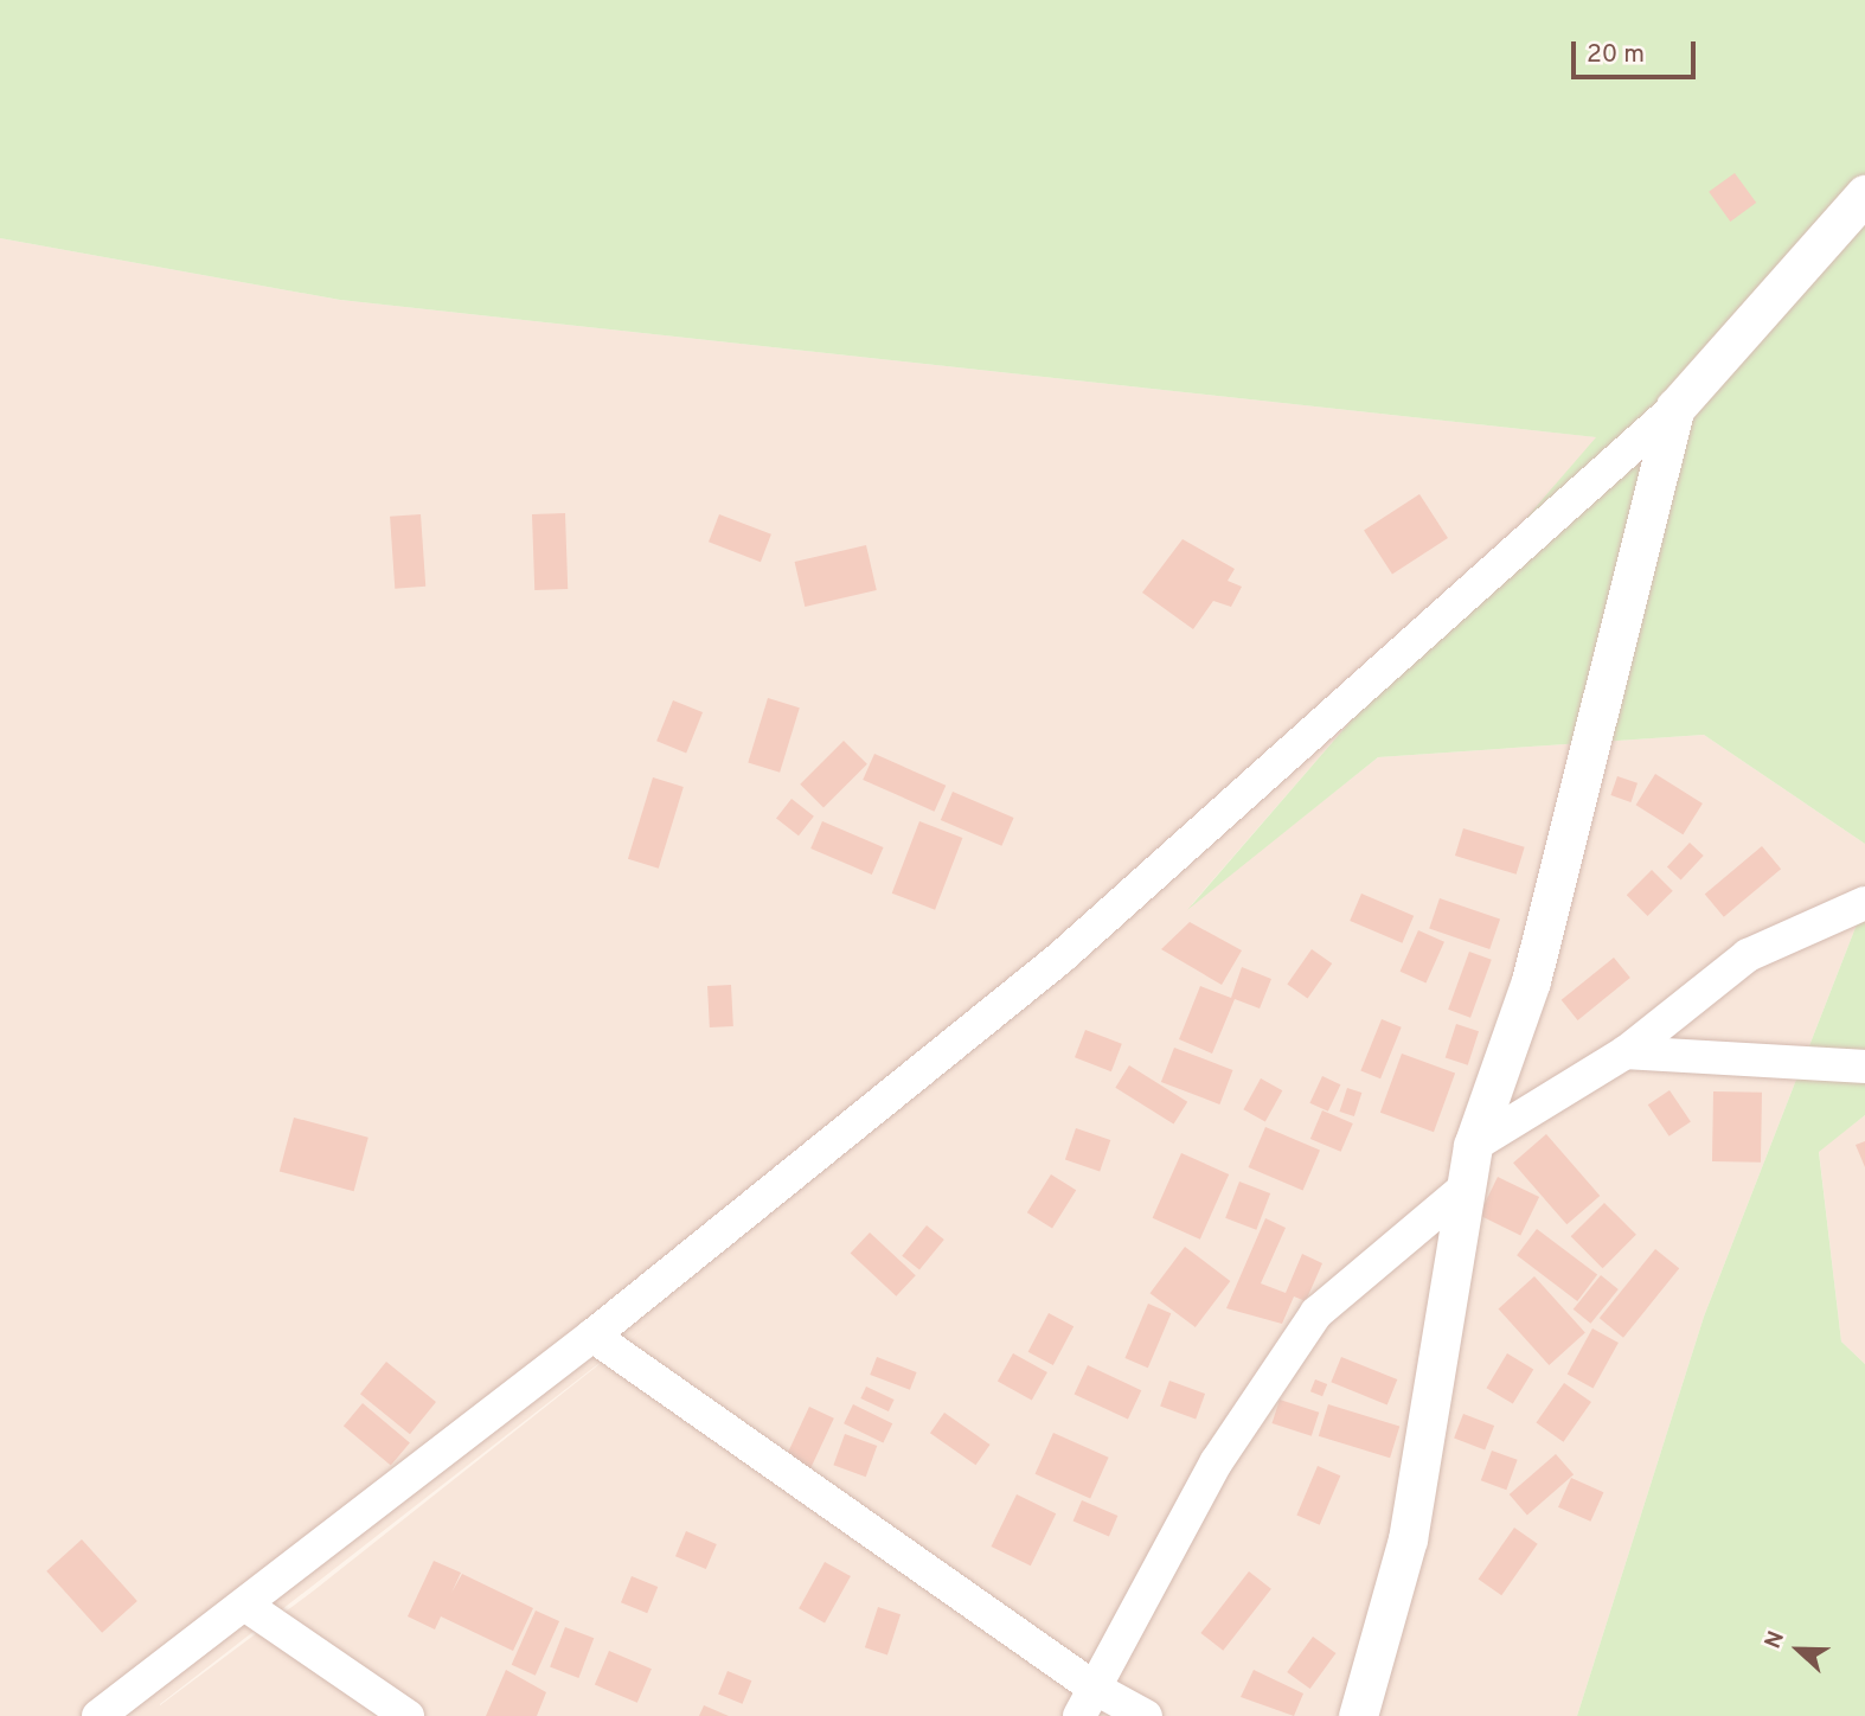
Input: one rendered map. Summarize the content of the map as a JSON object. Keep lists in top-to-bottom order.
{
  "scale_bar": "20 m",
  "north": "left"
}
